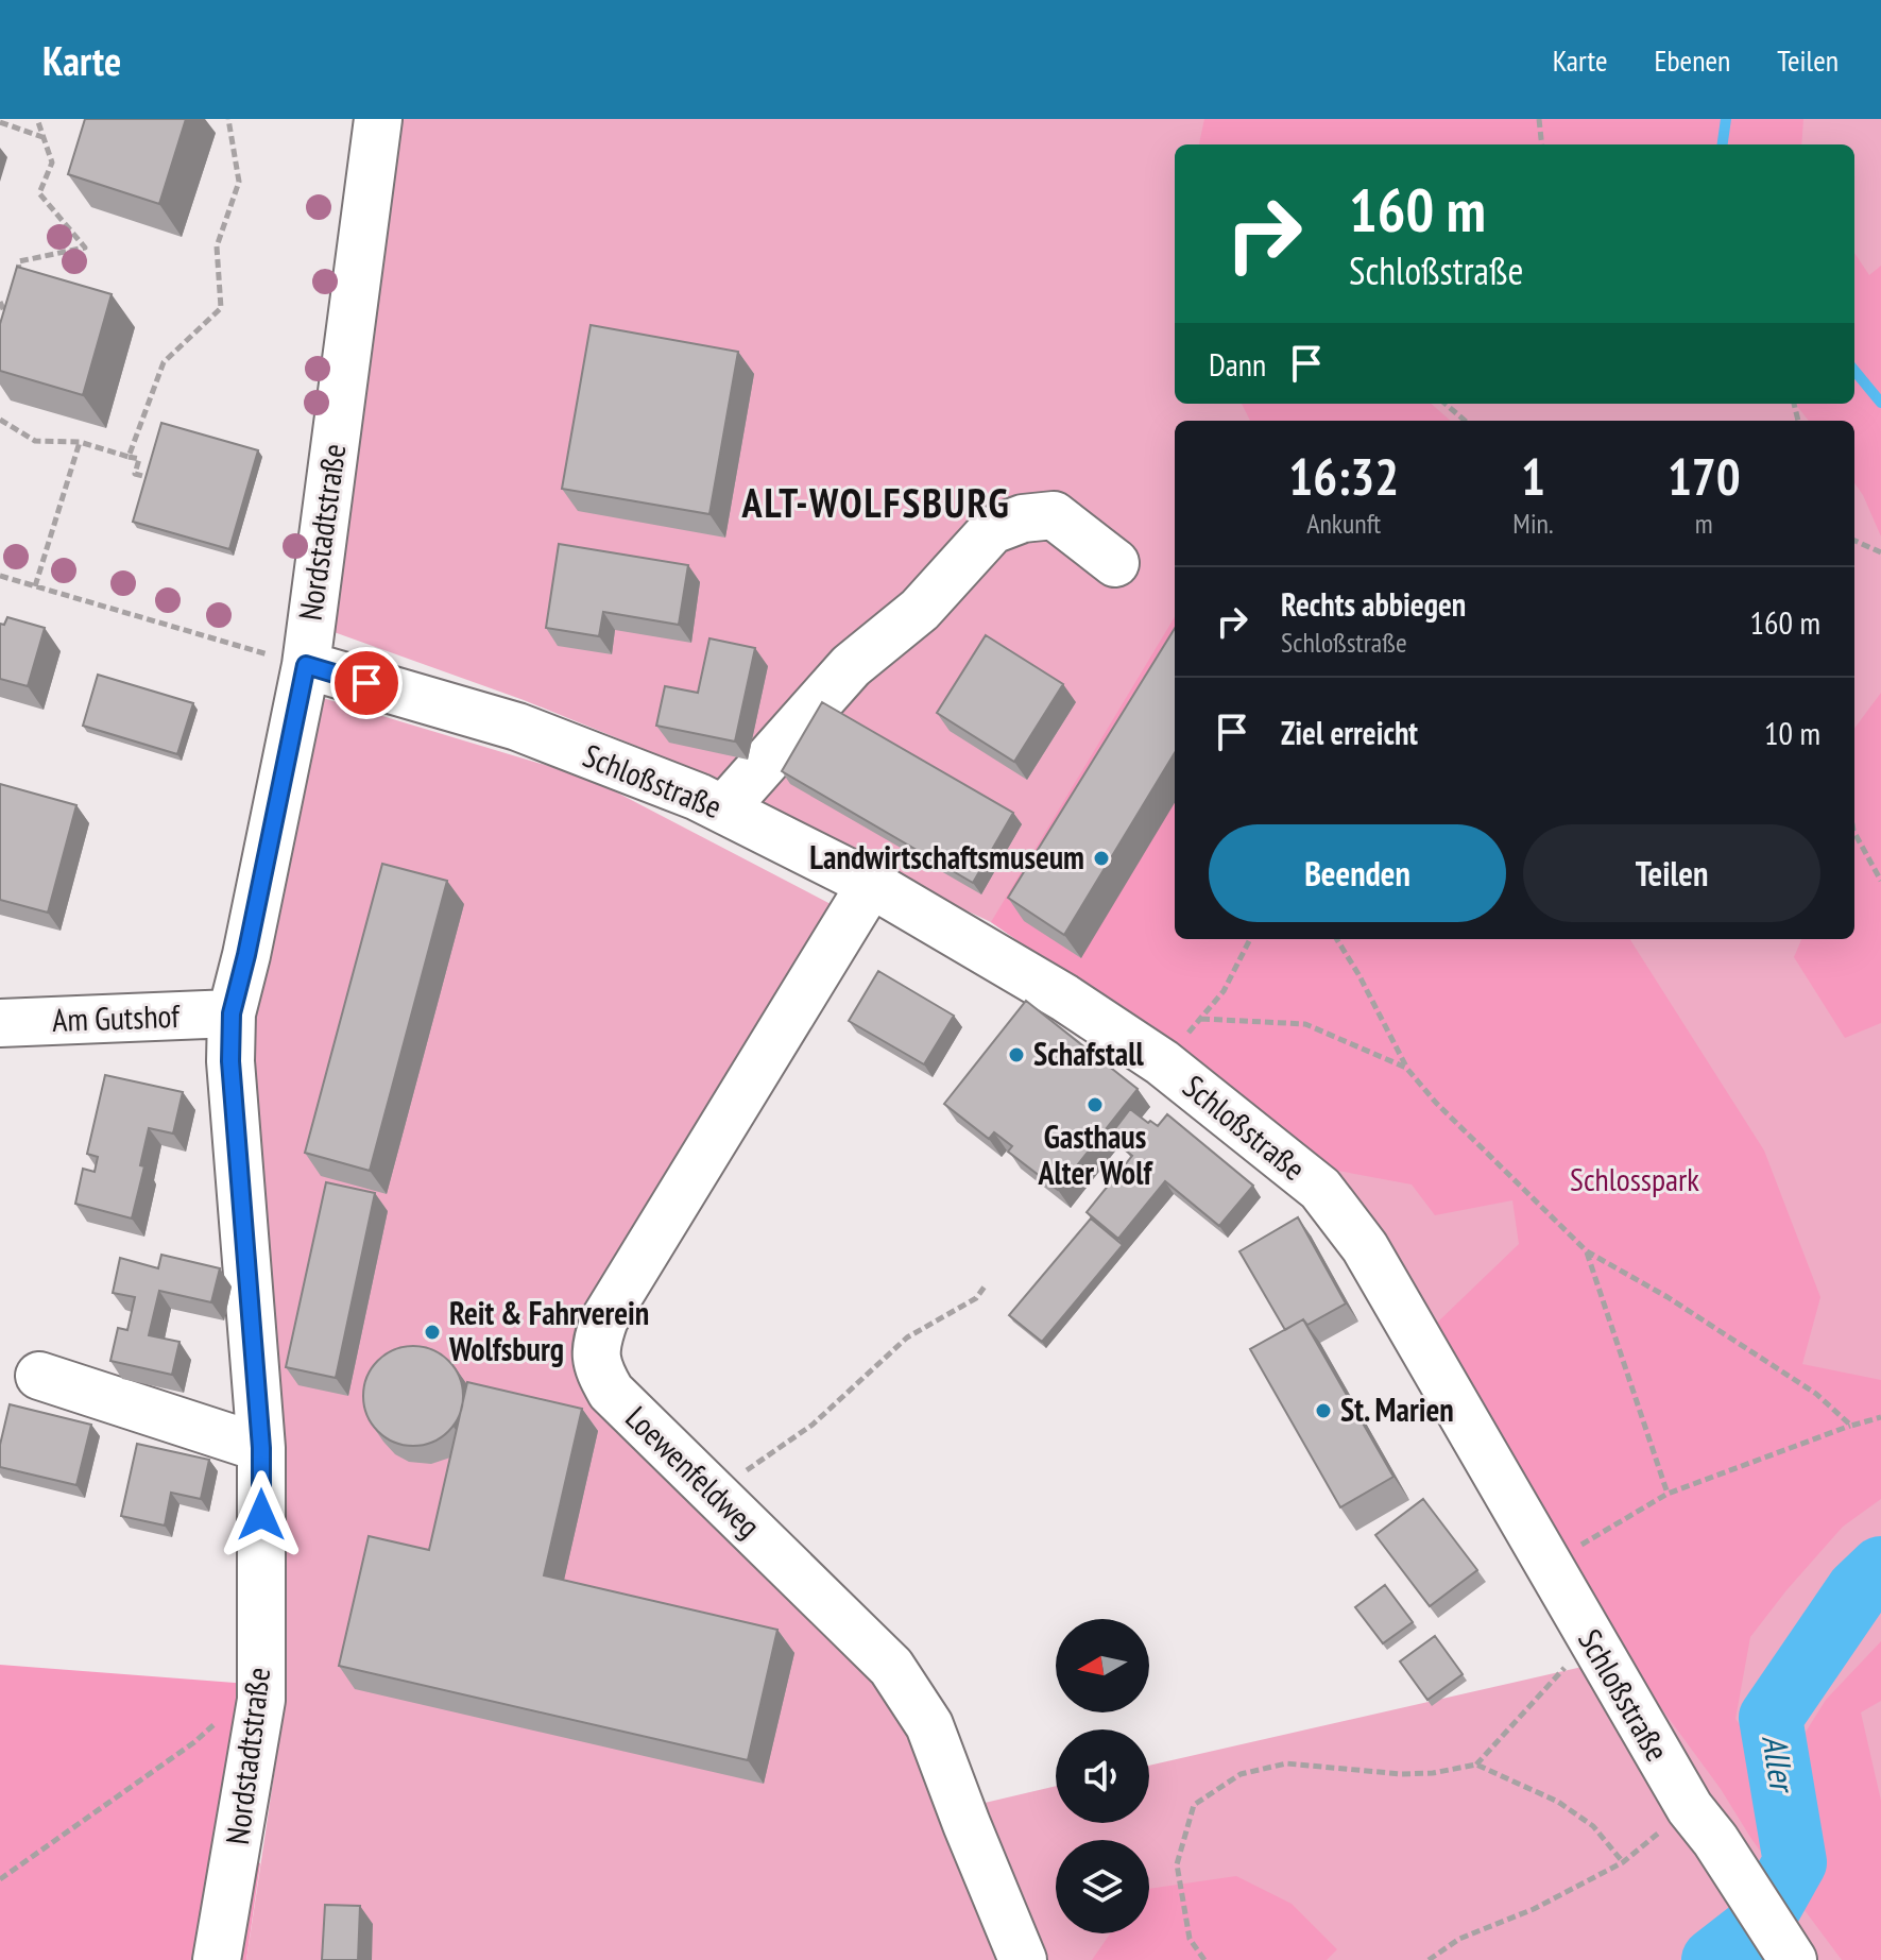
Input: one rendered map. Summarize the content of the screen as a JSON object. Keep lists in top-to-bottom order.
{
  "streets": {
    "street": [
      "Nordstadtstraße",
      "Schloßstraße",
      "Am Gutshof",
      "Loewenfeldweg"
    ]
  },
  "crossings": [
    ["Nordstadtstraße", "Schloßstraße"],
    ["Nordstadtstraße", "Am Gutshof"],
    ["Schloßstraße", "Loewenfeldweg"]
  ],
  "districts": ["ALT-WOLFSBURG"],
  "water": ["Aller"],
  "parks": ["Schlosspark"],
  "places": [
    "Landwirtschaftsmuseum",
    "Schafstall",
    "Gasthaus Alter Wolf",
    "Reit & Fahrverein Wolfsburg",
    "St. Marien"
  ],
  "north": "left",
  "page": {
    "header": "Karte",
    "nav": ["Karte", "Ebenen", "Teilen"],
    "turn": ["160 m", "Schloßstraße"],
    "then": "Dann",
    "eta": [
      "16:32",
      "Ankunft",
      "1",
      "Min.",
      "170",
      "m"
    ],
    "list": [
      {
        "name": "Rechts abbiegen",
        "note": "Schloßstraße",
        "value": "160 m"
      },
      {
        "name": "Ziel erreicht",
        "value": "10 m"
      }
    ],
    "buttons": ["Beenden", "Teilen"]
  }
}
